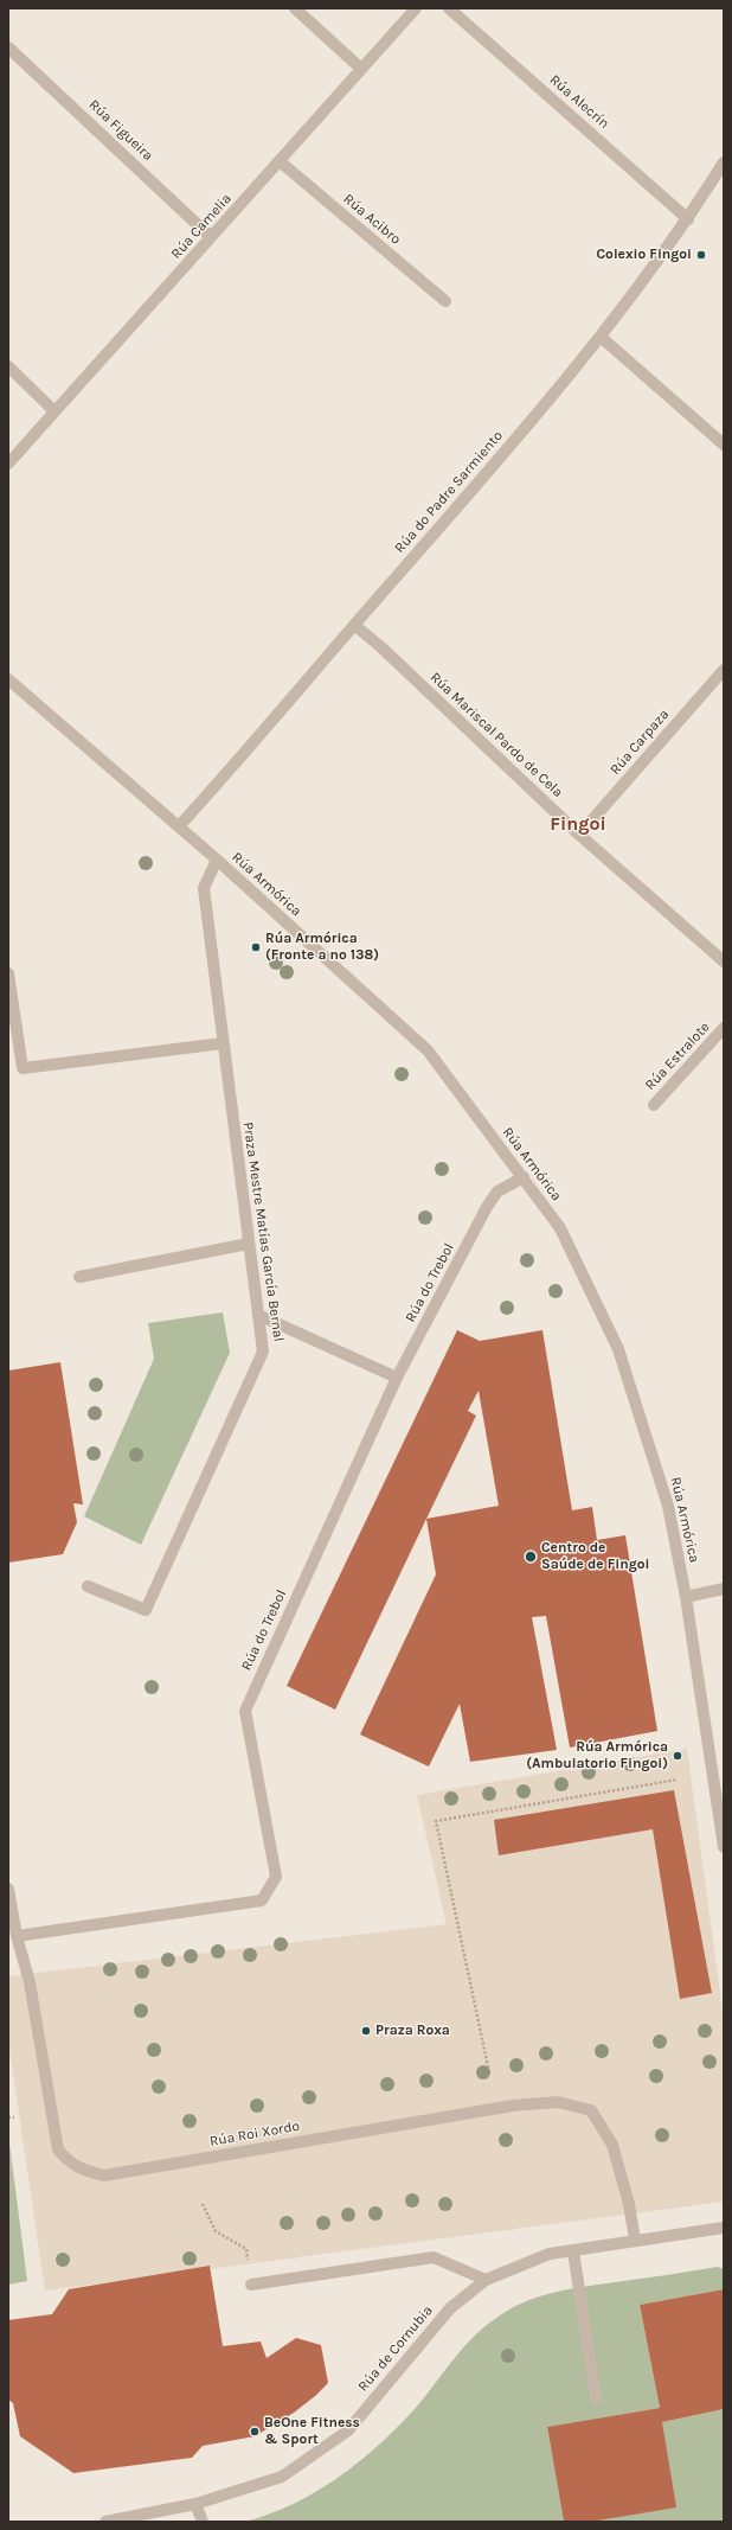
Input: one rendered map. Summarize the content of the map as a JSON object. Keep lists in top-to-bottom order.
{
  "streets": {
    "street": [
      "Rúa Alecrín",
      "Rúa Figueira",
      "Rúa Acibro",
      "Rúa Camelia",
      "Rúa do Padre Sarmiento",
      "Rúa Mariscal Pardo de Cela",
      "Rúa Carpaza",
      "Rúa Armórica",
      "Rúa Estralote",
      "Praza Mestre Matías García Bernal",
      "Rúa do Trebol",
      "Rúa Roi Xordo",
      "Rúa de Cornubia"
    ]
  },
  "crossings": [
    ["Rúa Alecrín", "Rúa do Padre Sarmiento"],
    ["Rúa Figueira", "Rúa Camelia"],
    ["Rúa Acibro", "Rúa Camelia"],
    ["Rúa do Padre Sarmiento", "Rúa Mariscal Pardo de Cela"],
    ["Rúa do Padre Sarmiento", "Rúa Armórica"],
    ["Rúa Mariscal Pardo de Cela", "Rúa Carpaza"],
    ["Rúa Armórica", "Praza Mestre Matías García Bernal"],
    ["Rúa Armórica", "Rúa do Trebol"],
    ["Rúa do Trebol", "Rúa Roi Xordo"],
    ["Rúa Roi Xordo", "Rúa de Cornubia"]
  ],
  "districts": ["Fingoi"],
  "places": [
    "Colexio Fingoi",
    "Rúa Armórica (Fronte a nº 138)",
    "Centro de Saúde de Fingoi",
    "Rúa Armórica (Ambulatorio Fingoi)",
    "Praza Roxa",
    "BeOne Fitness & Sport"
  ]
}
